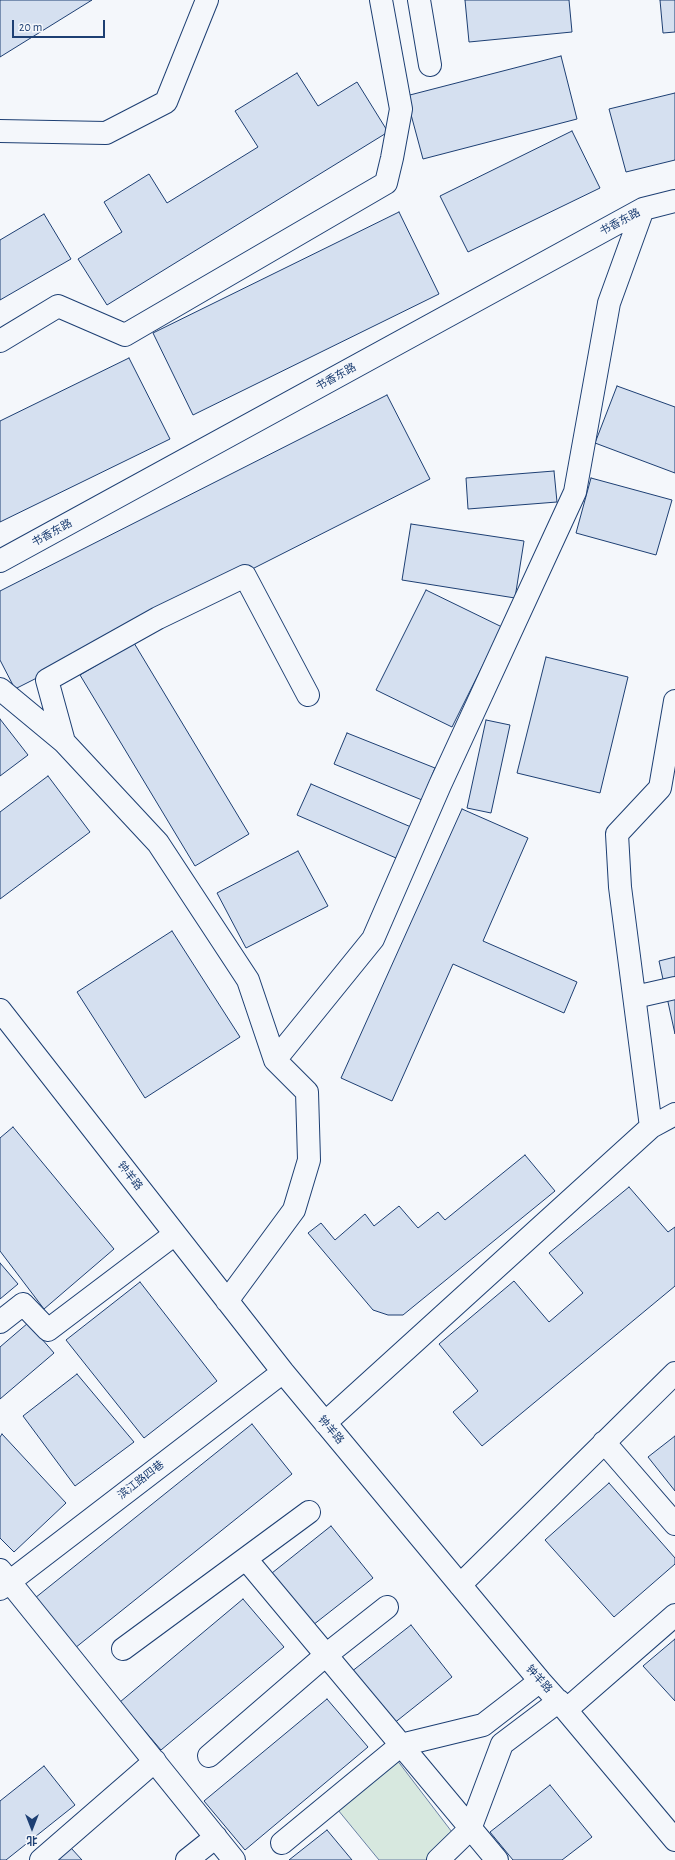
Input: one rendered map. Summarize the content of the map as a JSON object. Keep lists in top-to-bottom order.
{
  "streets": {
    "street": ["书香东路", "钟羊路", "滨江路四巷"]
  },
  "crossings": [
    ["钟羊路", "滨江路四巷"]
  ],
  "scale_bar": "20 m",
  "north": "bottom"
}
